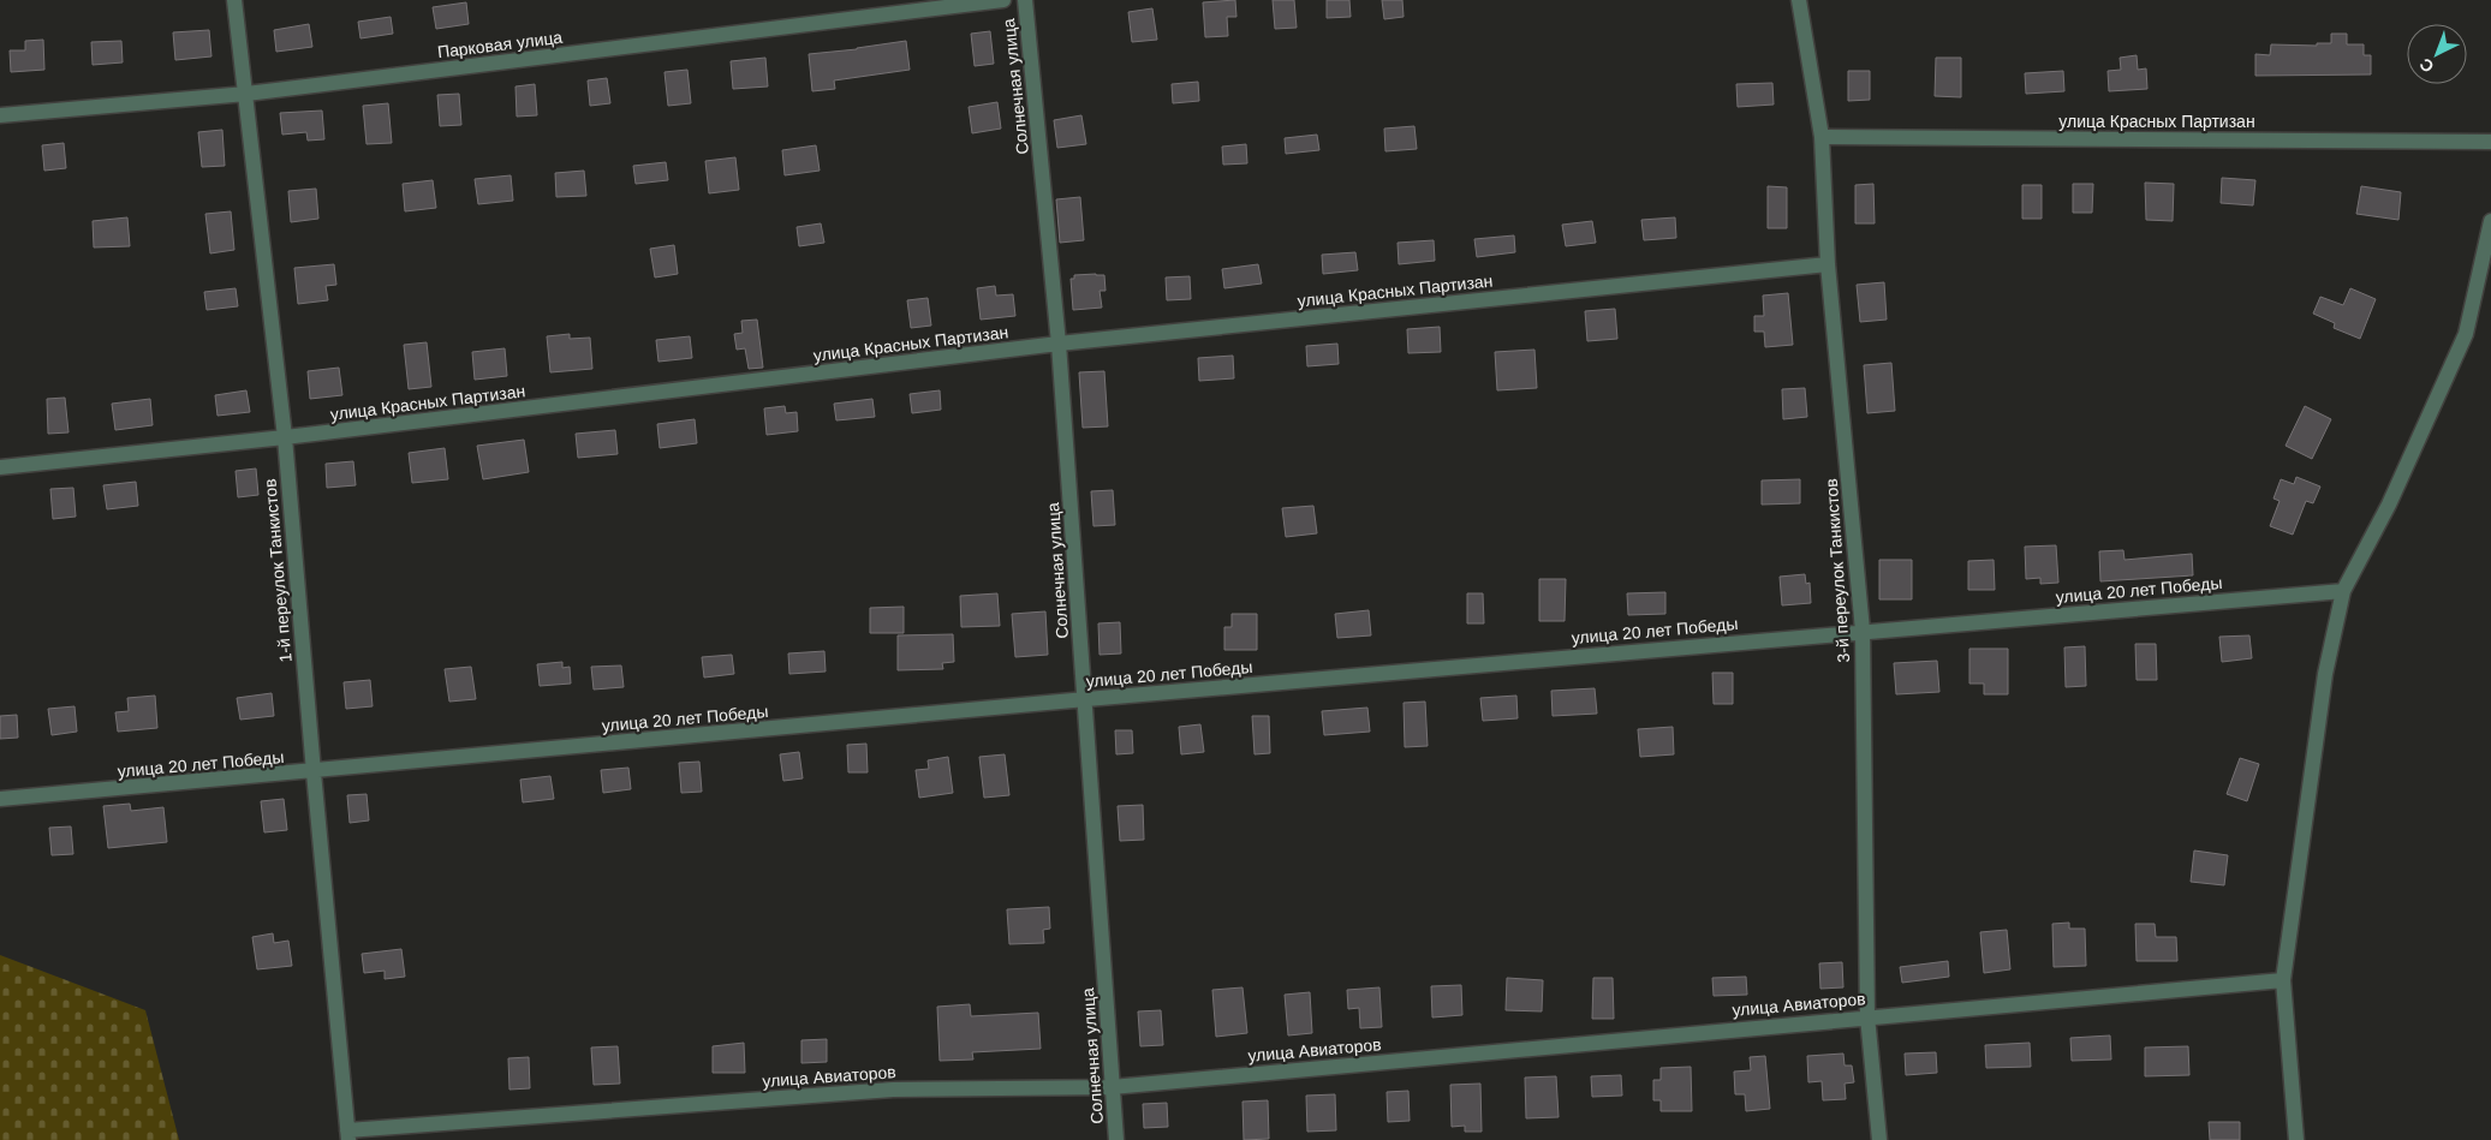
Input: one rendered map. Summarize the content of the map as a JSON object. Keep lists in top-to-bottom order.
{
  "streets": {
    "street": [
      "Парковая улица",
      "Солнечная улица",
      "улица Красных Партизан",
      "1-й переулок Танкистов",
      "3-й переулок Танкистов",
      "улица 20 лет Победы",
      "улица Авиаторов"
    ]
  },
  "crossings": [
    ["Парковая улица", "1-й переулок Танкистов"],
    ["Солнечная улица", "улица Красных Партизан"],
    ["Солнечная улица", "улица 20 лет Победы"],
    ["Солнечная улица", "улица Авиаторов"],
    ["улица Красных Партизан", "1-й переулок Танкистов"],
    ["улица Красных Партизан", "3-й переулок Танкистов"],
    ["1-й переулок Танкистов", "улица 20 лет Победы"],
    ["1-й переулок Танкистов", "улица Авиаторов"],
    ["3-й переулок Танкистов", "улица 20 лет Победы"],
    ["3-й переулок Танкистов", "улица Авиаторов"]
  ],
  "north": "bottom left"
}
